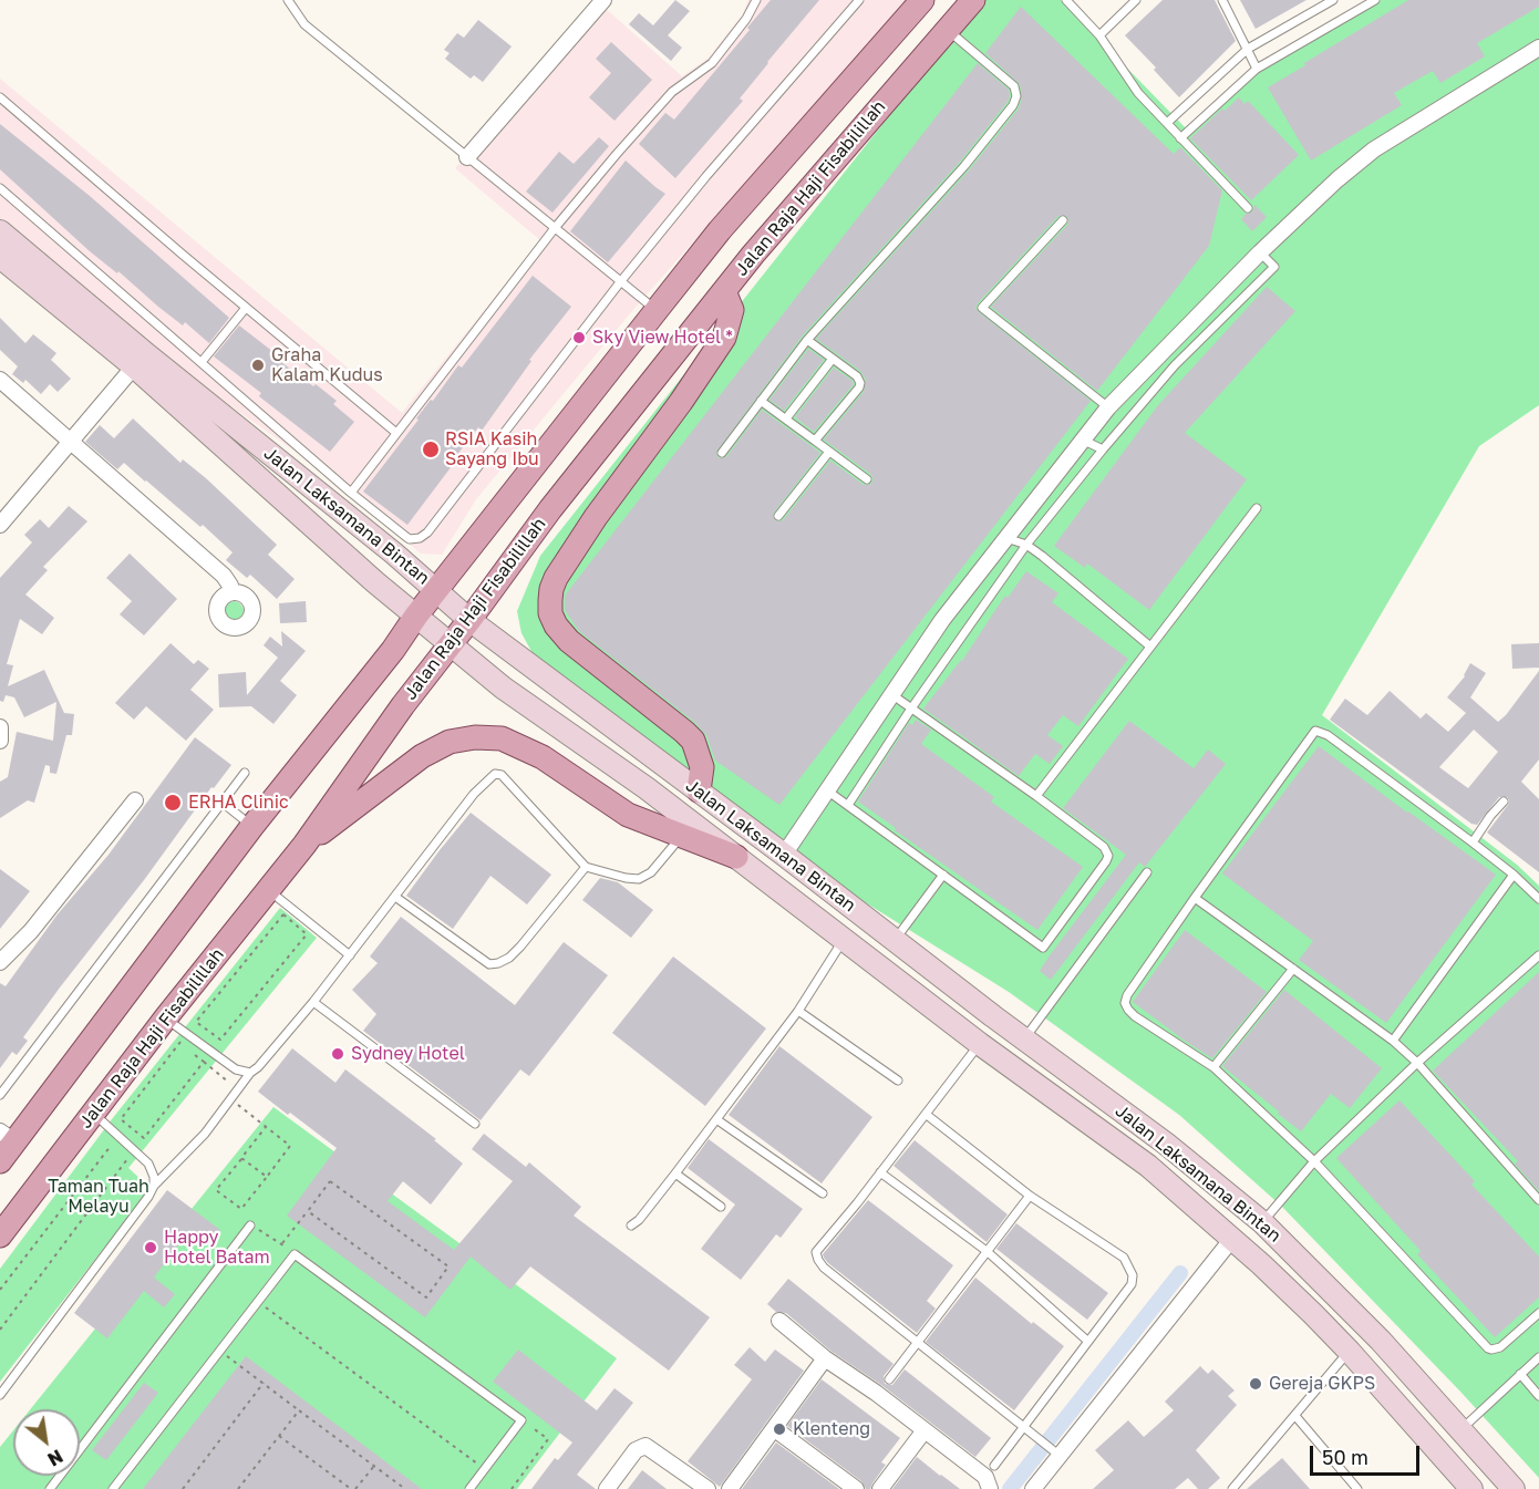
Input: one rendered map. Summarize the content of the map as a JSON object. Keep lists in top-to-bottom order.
{
  "streets": {
    "main road": ["Jalan Raja Haji Fisabilillah", "Jalan Laksamana Bintan"]
  },
  "crossings": [
    ["Jalan Raja Haji Fisabilillah", "Jalan Laksamana Bintan"]
  ],
  "parks": ["Taman Tuah Melayu"],
  "places": [
    "Sky View Hotel *",
    "Graha Kalam Kudus",
    "RSIA Kasih Sayang Ibu",
    "ERHA Clinic",
    "Sydney Hotel",
    "Happy Hotel Batam",
    "Gereja GKPS",
    "Klenteng"
  ],
  "scale_bar": "50 m",
  "north": "bottom right"
}
